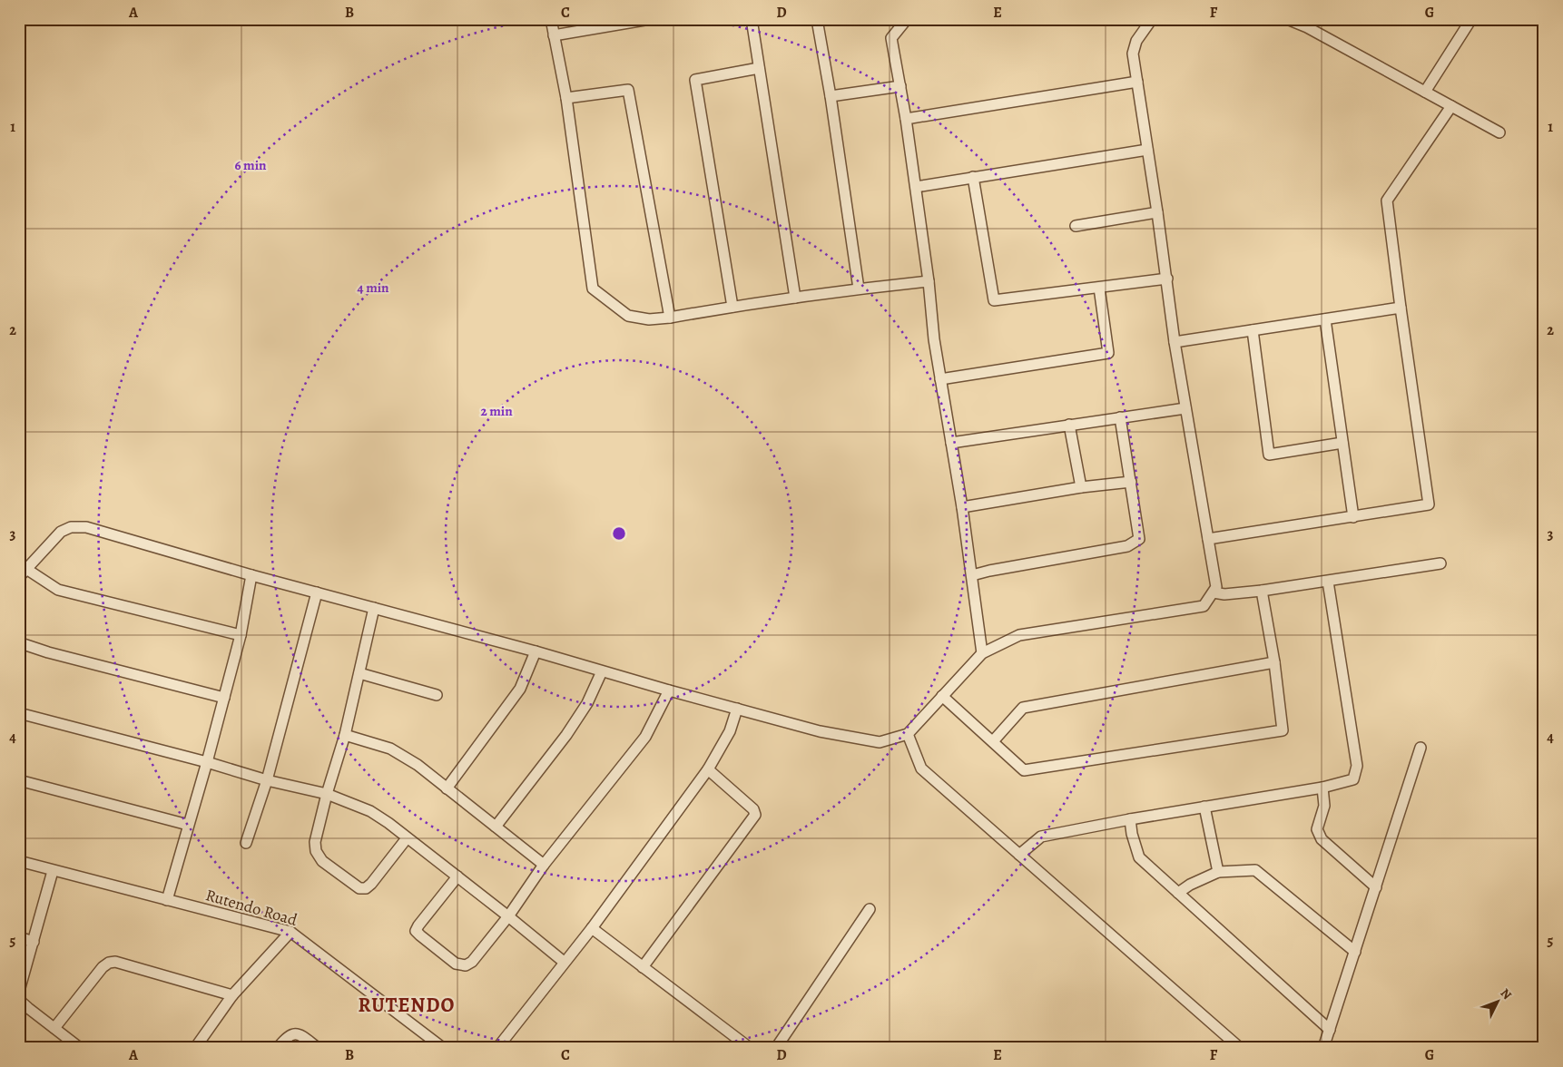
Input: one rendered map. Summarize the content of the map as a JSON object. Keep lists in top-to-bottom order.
{
  "streets": {
    "street": ["Rutendo Road"]
  },
  "districts": ["RUTENDO"],
  "north": "top right",
  "grid": {
    "columns": [
      "A",
      "B",
      "C",
      "D",
      "E",
      "F",
      "G"
    ],
    "rows": [
      "1",
      "2",
      "3",
      "4",
      "5"
    ]
  },
  "rings": ["6 min", "4 min", "2 min"]
}
